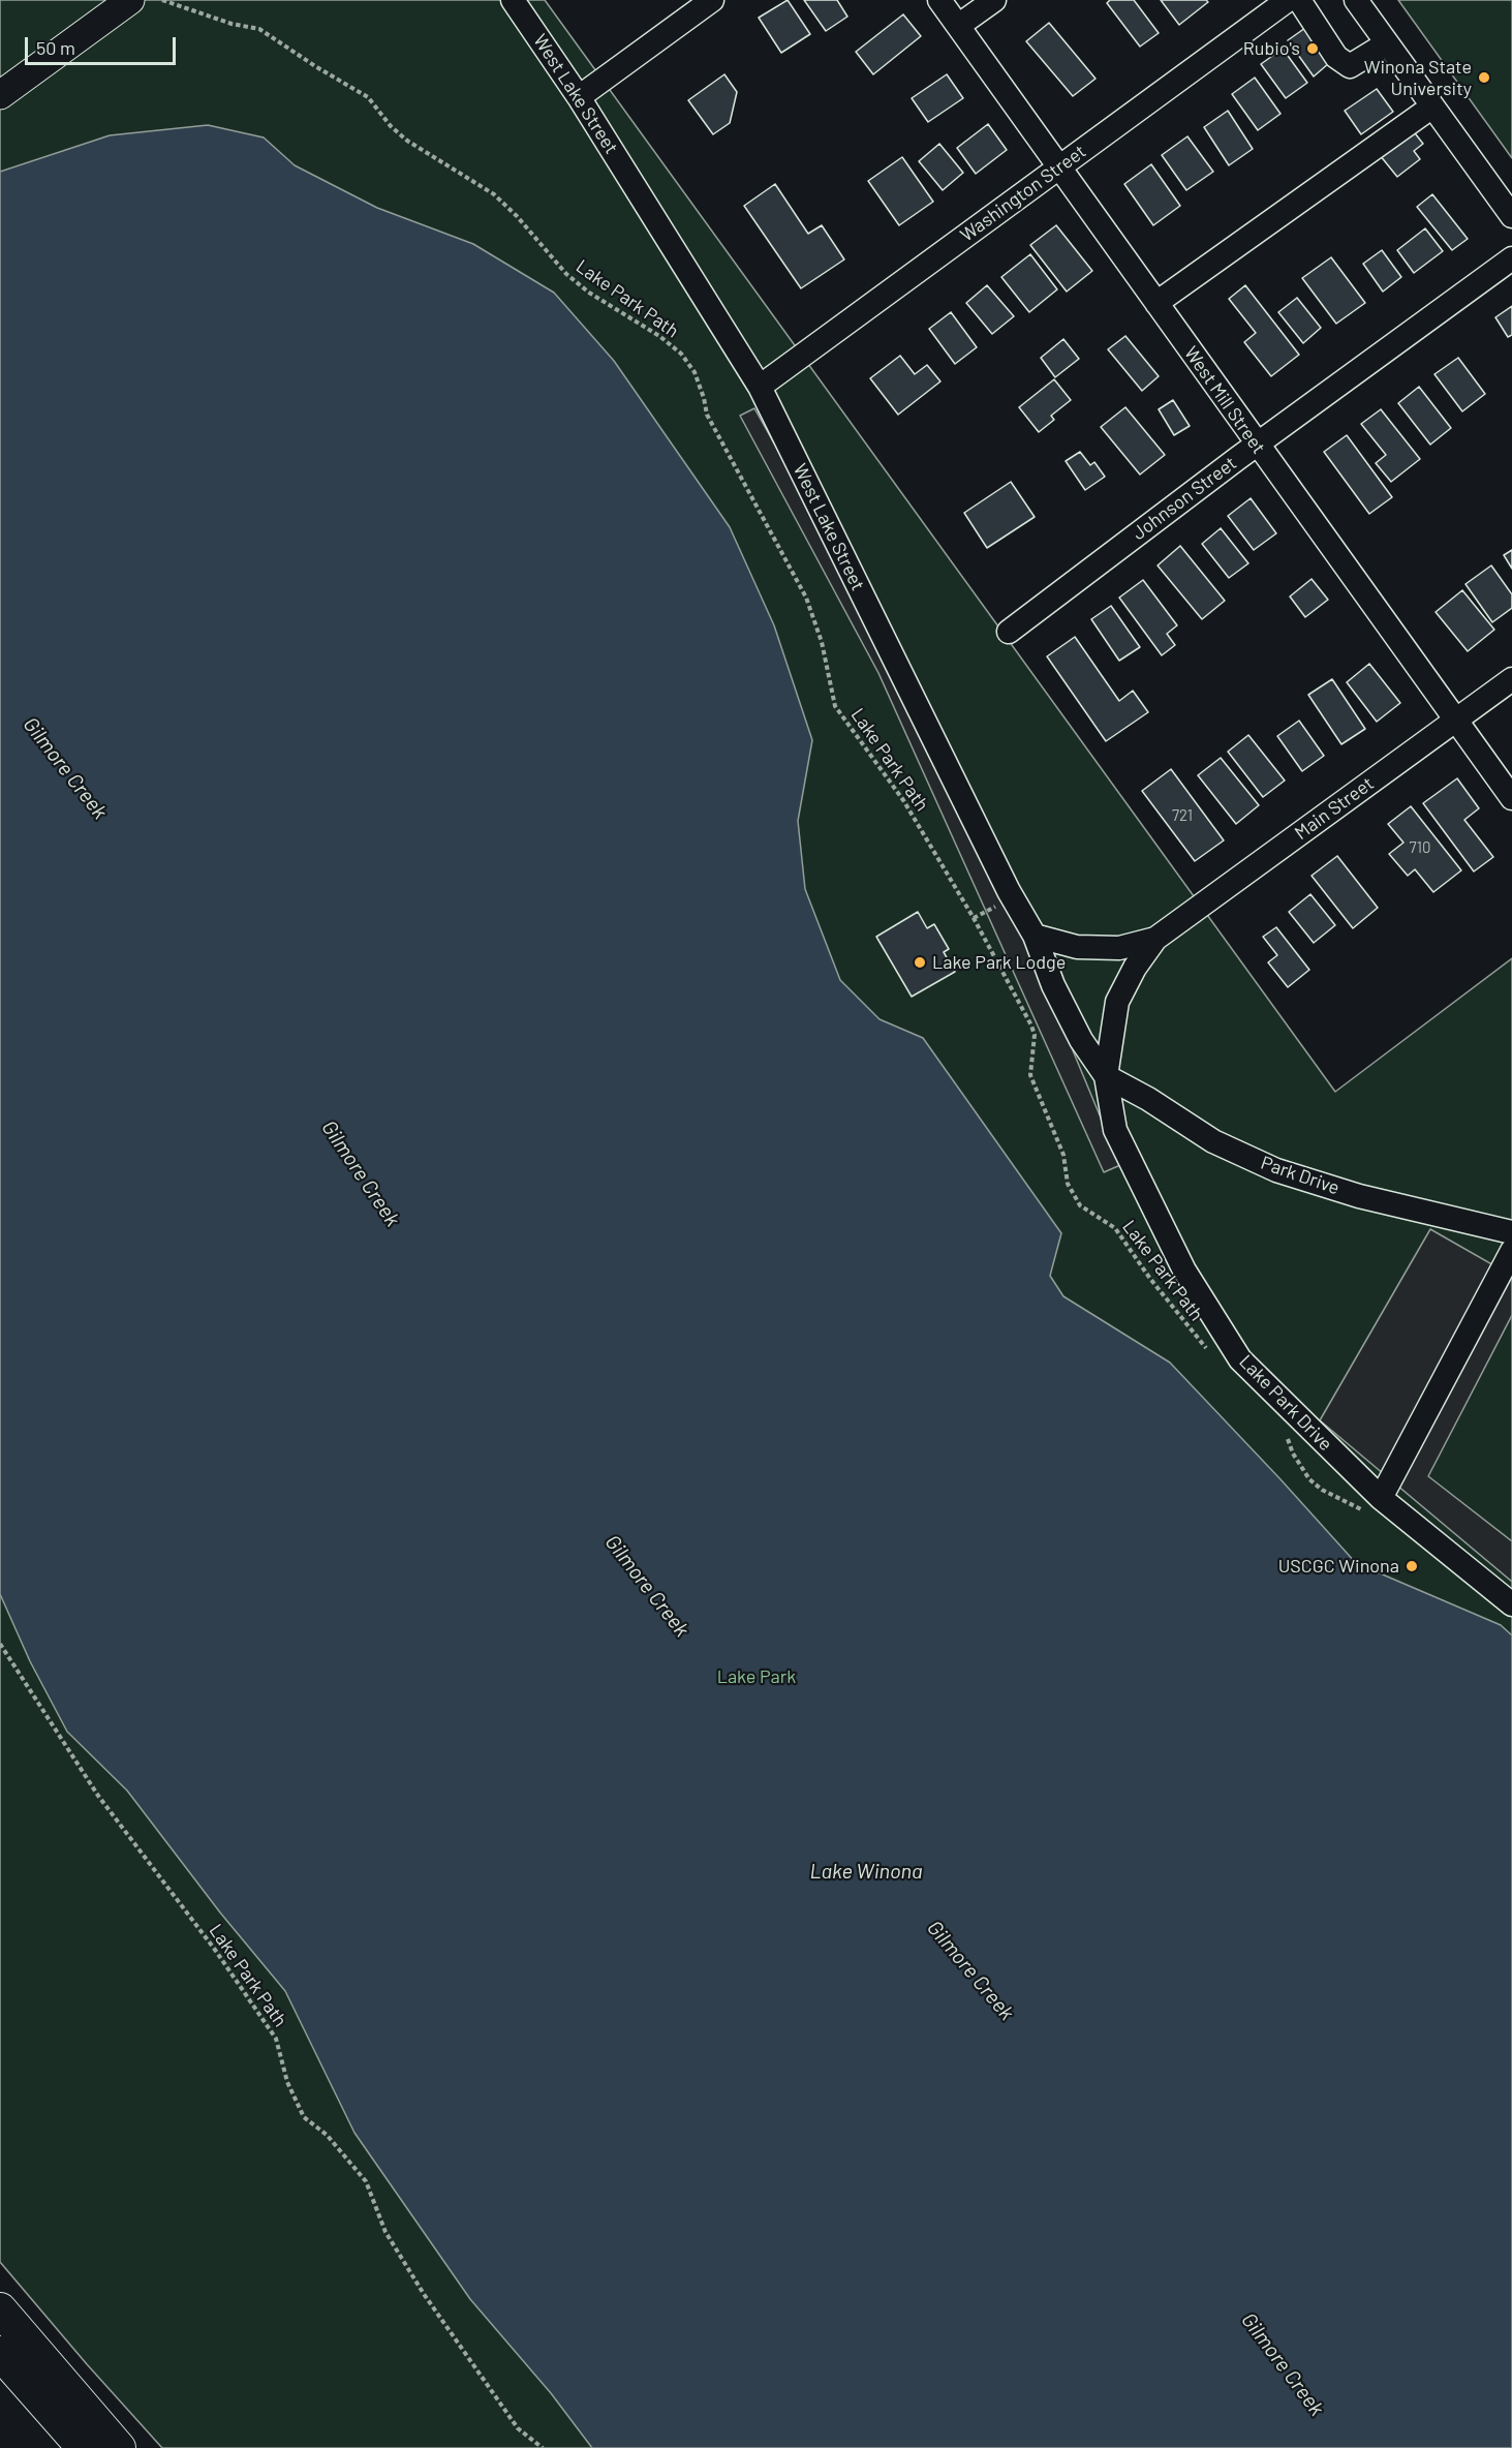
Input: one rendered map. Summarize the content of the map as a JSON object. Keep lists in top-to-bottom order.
{
  "streets": {
    "street": [
      "West Lake Street",
      "Washington Street",
      "West Mill Street",
      "Johnson Street",
      "Main Street",
      "Park Drive",
      "Lake Park Drive"
    ],
    "path": ["Lake Park Path"]
  },
  "crossings": [
    ["West Lake Street", "Washington Street"],
    ["West Lake Street", "Main Street"],
    ["West Lake Street", "Park Drive"],
    ["West Lake Street", "Lake Park Drive"],
    ["Washington Street", "West Mill Street"],
    ["West Mill Street", "Johnson Street"],
    ["West Mill Street", "Main Street"],
    ["Main Street", "Park Drive"],
    ["Main Street", "Lake Park Drive"],
    ["Park Drive", "Lake Park Drive"]
  ],
  "water": ["Gilmore Creek", "Lake Winona"],
  "parks": ["Lake Park"],
  "places": [
    "Rubio's",
    "Winona State University",
    "Lake Park Lodge",
    "USCGC Winona"
  ],
  "house_numbers": ["721", "710"],
  "scale_bar": "50 m"
}
